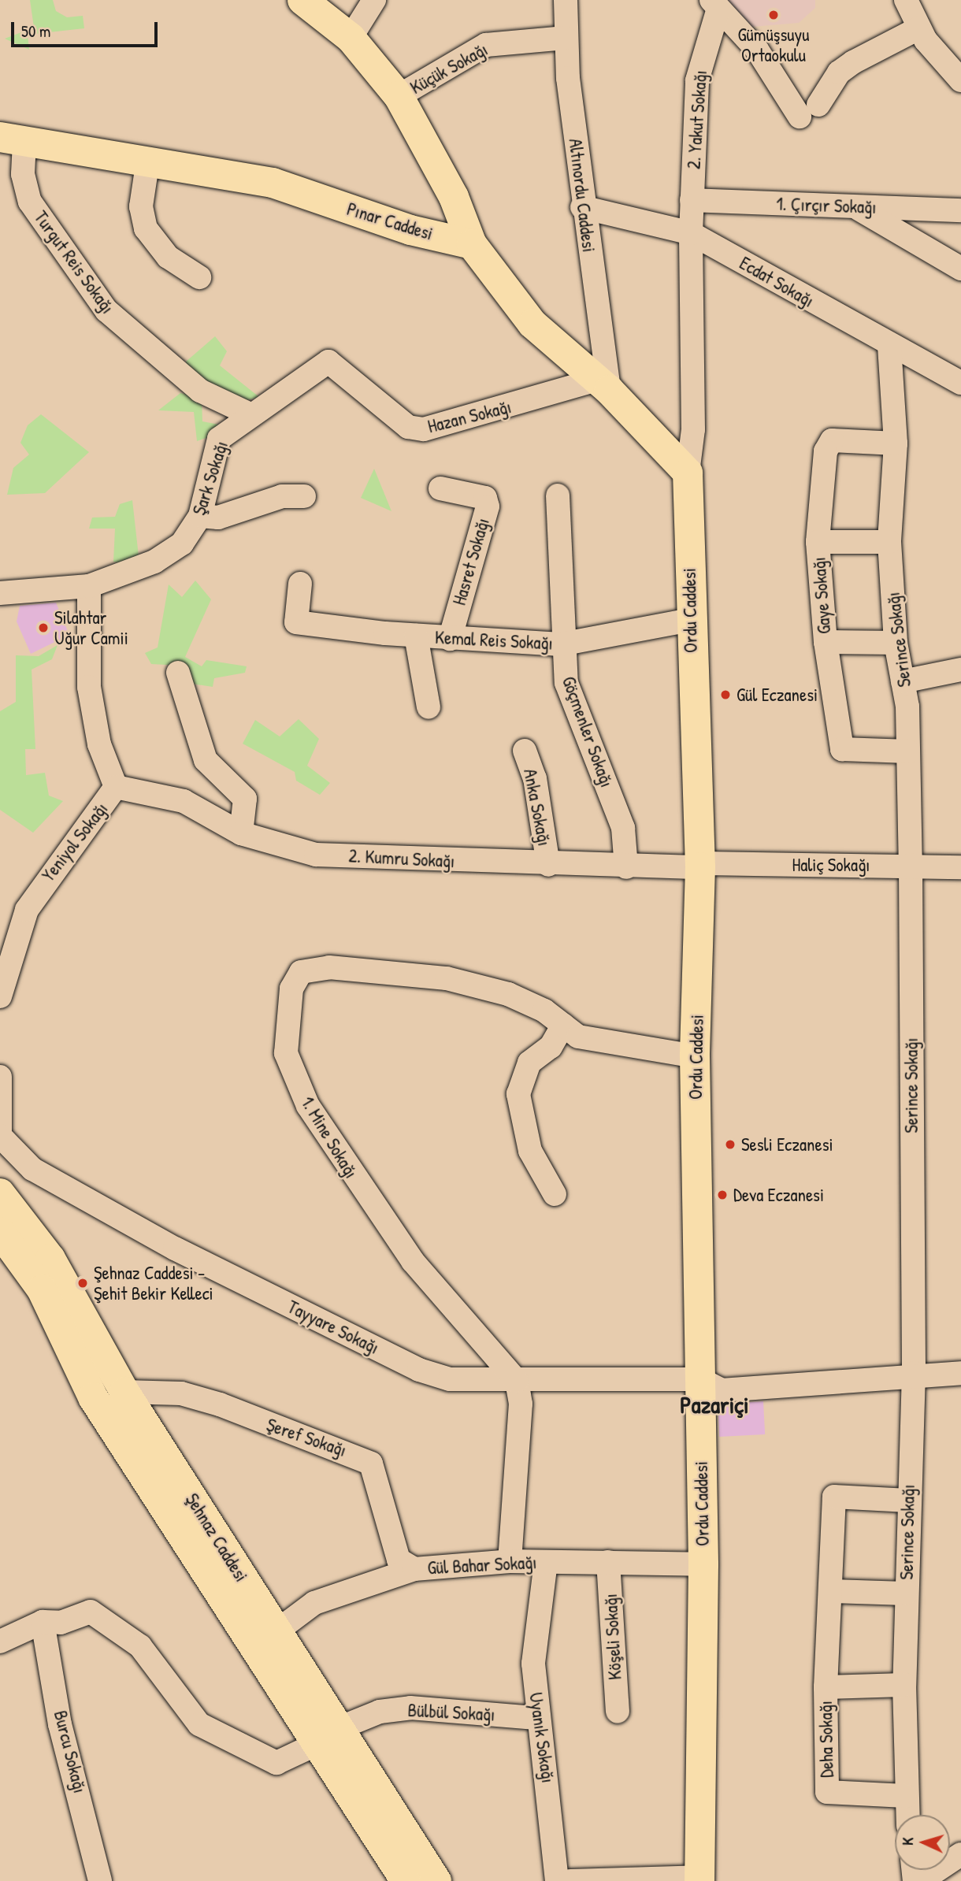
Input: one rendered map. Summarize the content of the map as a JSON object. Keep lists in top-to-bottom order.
{
  "streets": {
    "main road": ["Pınar Caddesi", "Ordu Caddesi", "Şehnaz Caddesi"],
    "street": [
      "Küçük Sokağı",
      "2. Yakut Sokağı",
      "Altınordu Caddesi",
      "1. Çırçır Sokağı",
      "Turgut Reis Sokağı",
      "Ecdat Sokağı",
      "Hazan Sokağı",
      "Şark Sokağı",
      "Hasret Sokağı",
      "Gaye Sokağı",
      "Serince Sokağı",
      "Kemal Reis Sokağı",
      "Göçmenler Sokağı",
      "Anka Sokağı",
      "Yeniyol Sokağı",
      "2. Kumru Sokağı",
      "Haliç Sokağı",
      "1. Mine Sokağı",
      "Tayyare Sokağı",
      "Şeref Sokağı",
      "Gül Bahar Sokağı",
      "Köşeli Sokağı",
      "Bülbül Sokağı",
      "Uyanık Sokağı",
      "Deha Sokağı",
      "Burcu Sokağı"
    ]
  },
  "crossings": [
    ["Küçük Sokağı", "Altınordu Caddesi"],
    ["2. Yakut Sokağı", "1. Çırçır Sokağı"],
    ["2. Yakut Sokağı", "Ecdat Sokağı"],
    ["2. Yakut Sokağı", "Ordu Caddesi"],
    ["Altınordu Caddesi", "Ecdat Sokağı"],
    ["Altınordu Caddesi", "Hazan Sokağı"],
    ["Pınar Caddesi", "Turgut Reis Sokağı"],
    ["Turgut Reis Sokağı", "Şark Sokağı"],
    ["Ecdat Sokağı", "Ordu Caddesi"],
    ["Ecdat Sokağı", "Serince Sokağı"],
    ["Hazan Sokağı", "Şark Sokağı"],
    ["Şark Sokağı", "Yeniyol Sokağı"],
    ["Hasret Sokağı", "Kemal Reis Sokağı"],
    ["Gaye Sokağı", "Serince Sokağı"],
    ["Ordu Caddesi", "Kemal Reis Sokağı"],
    ["Ordu Caddesi", "2. Kumru Sokağı"],
    ["Ordu Caddesi", "Haliç Sokağı"],
    ["Ordu Caddesi", "1. Mine Sokağı"],
    ["Ordu Caddesi", "Tayyare Sokağı"],
    ["Ordu Caddesi", "Gül Bahar Sokağı"],
    ["Serince Sokağı", "Haliç Sokağı"],
    ["Serince Sokağı", "Deha Sokağı"],
    ["Kemal Reis Sokağı", "Göçmenler Sokağı"],
    ["Göçmenler Sokağı", "2. Kumru Sokağı"],
    ["Anka Sokağı", "2. Kumru Sokağı"],
    ["Yeniyol Sokağı", "2. Kumru Sokağı"],
    ["2. Kumru Sokağı", "Haliç Sokağı"],
    ["1. Mine Sokağı", "Tayyare Sokağı"],
    ["Şeref Sokağı", "Şehnaz Caddesi"],
    ["Şeref Sokağı", "Gül Bahar Sokağı"],
    ["Şehnaz Caddesi", "Gül Bahar Sokağı"],
    ["Şehnaz Caddesi", "Bülbül Sokağı"],
    ["Gül Bahar Sokağı", "Köşeli Sokağı"],
    ["Gül Bahar Sokağı", "Uyanık Sokağı"],
    ["Bülbül Sokağı", "Uyanık Sokağı"],
    ["Bülbül Sokağı", "Burcu Sokağı"]
  ],
  "districts": ["Pazariçi"],
  "places": [
    "Gümüşsuyu Ortaokulu",
    "Silahtar Uğur Camii",
    "Gül Eczanesi",
    "Sesli Eczanesi",
    "Deva Eczanesi",
    "Şehnaz Caddesi - Şehit Bekir Kelleci"
  ],
  "scale_bar": "50 m",
  "north": "left"
}
